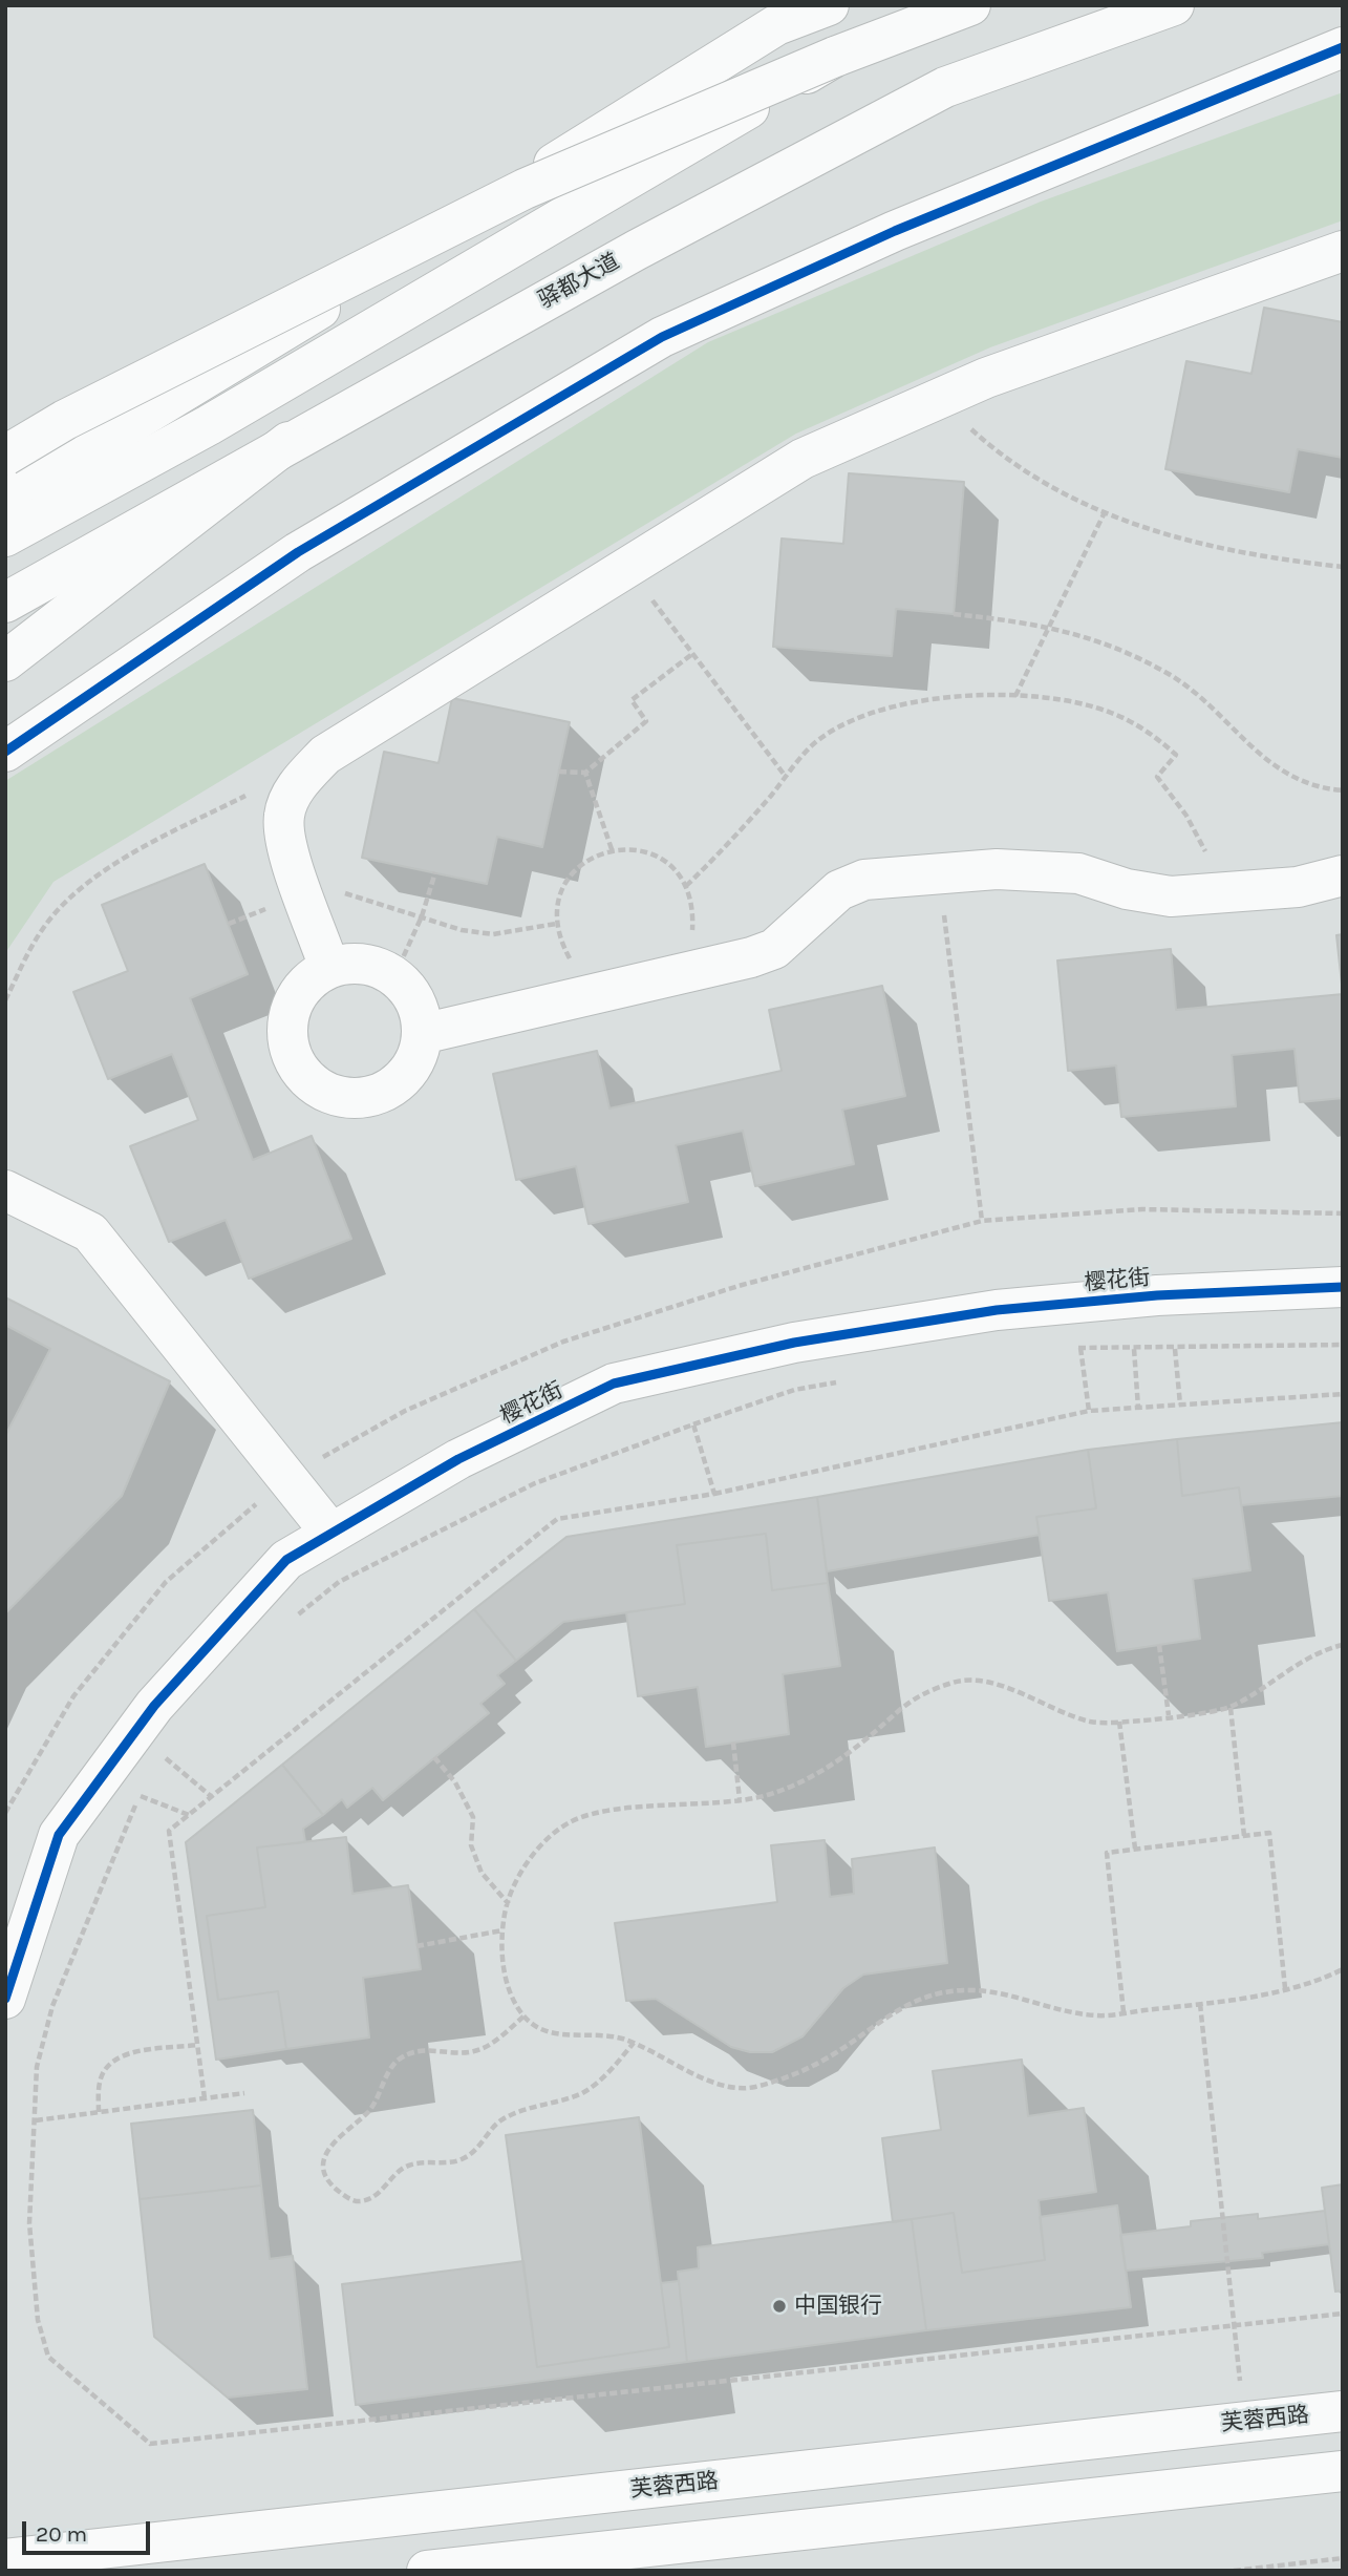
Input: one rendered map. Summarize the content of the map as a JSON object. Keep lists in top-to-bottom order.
{
  "streets": {
    "main road": ["驿都大道", "樱花街", "芙蓉西路"]
  },
  "places": ["中国银行"],
  "scale_bar": "20 m"
}
